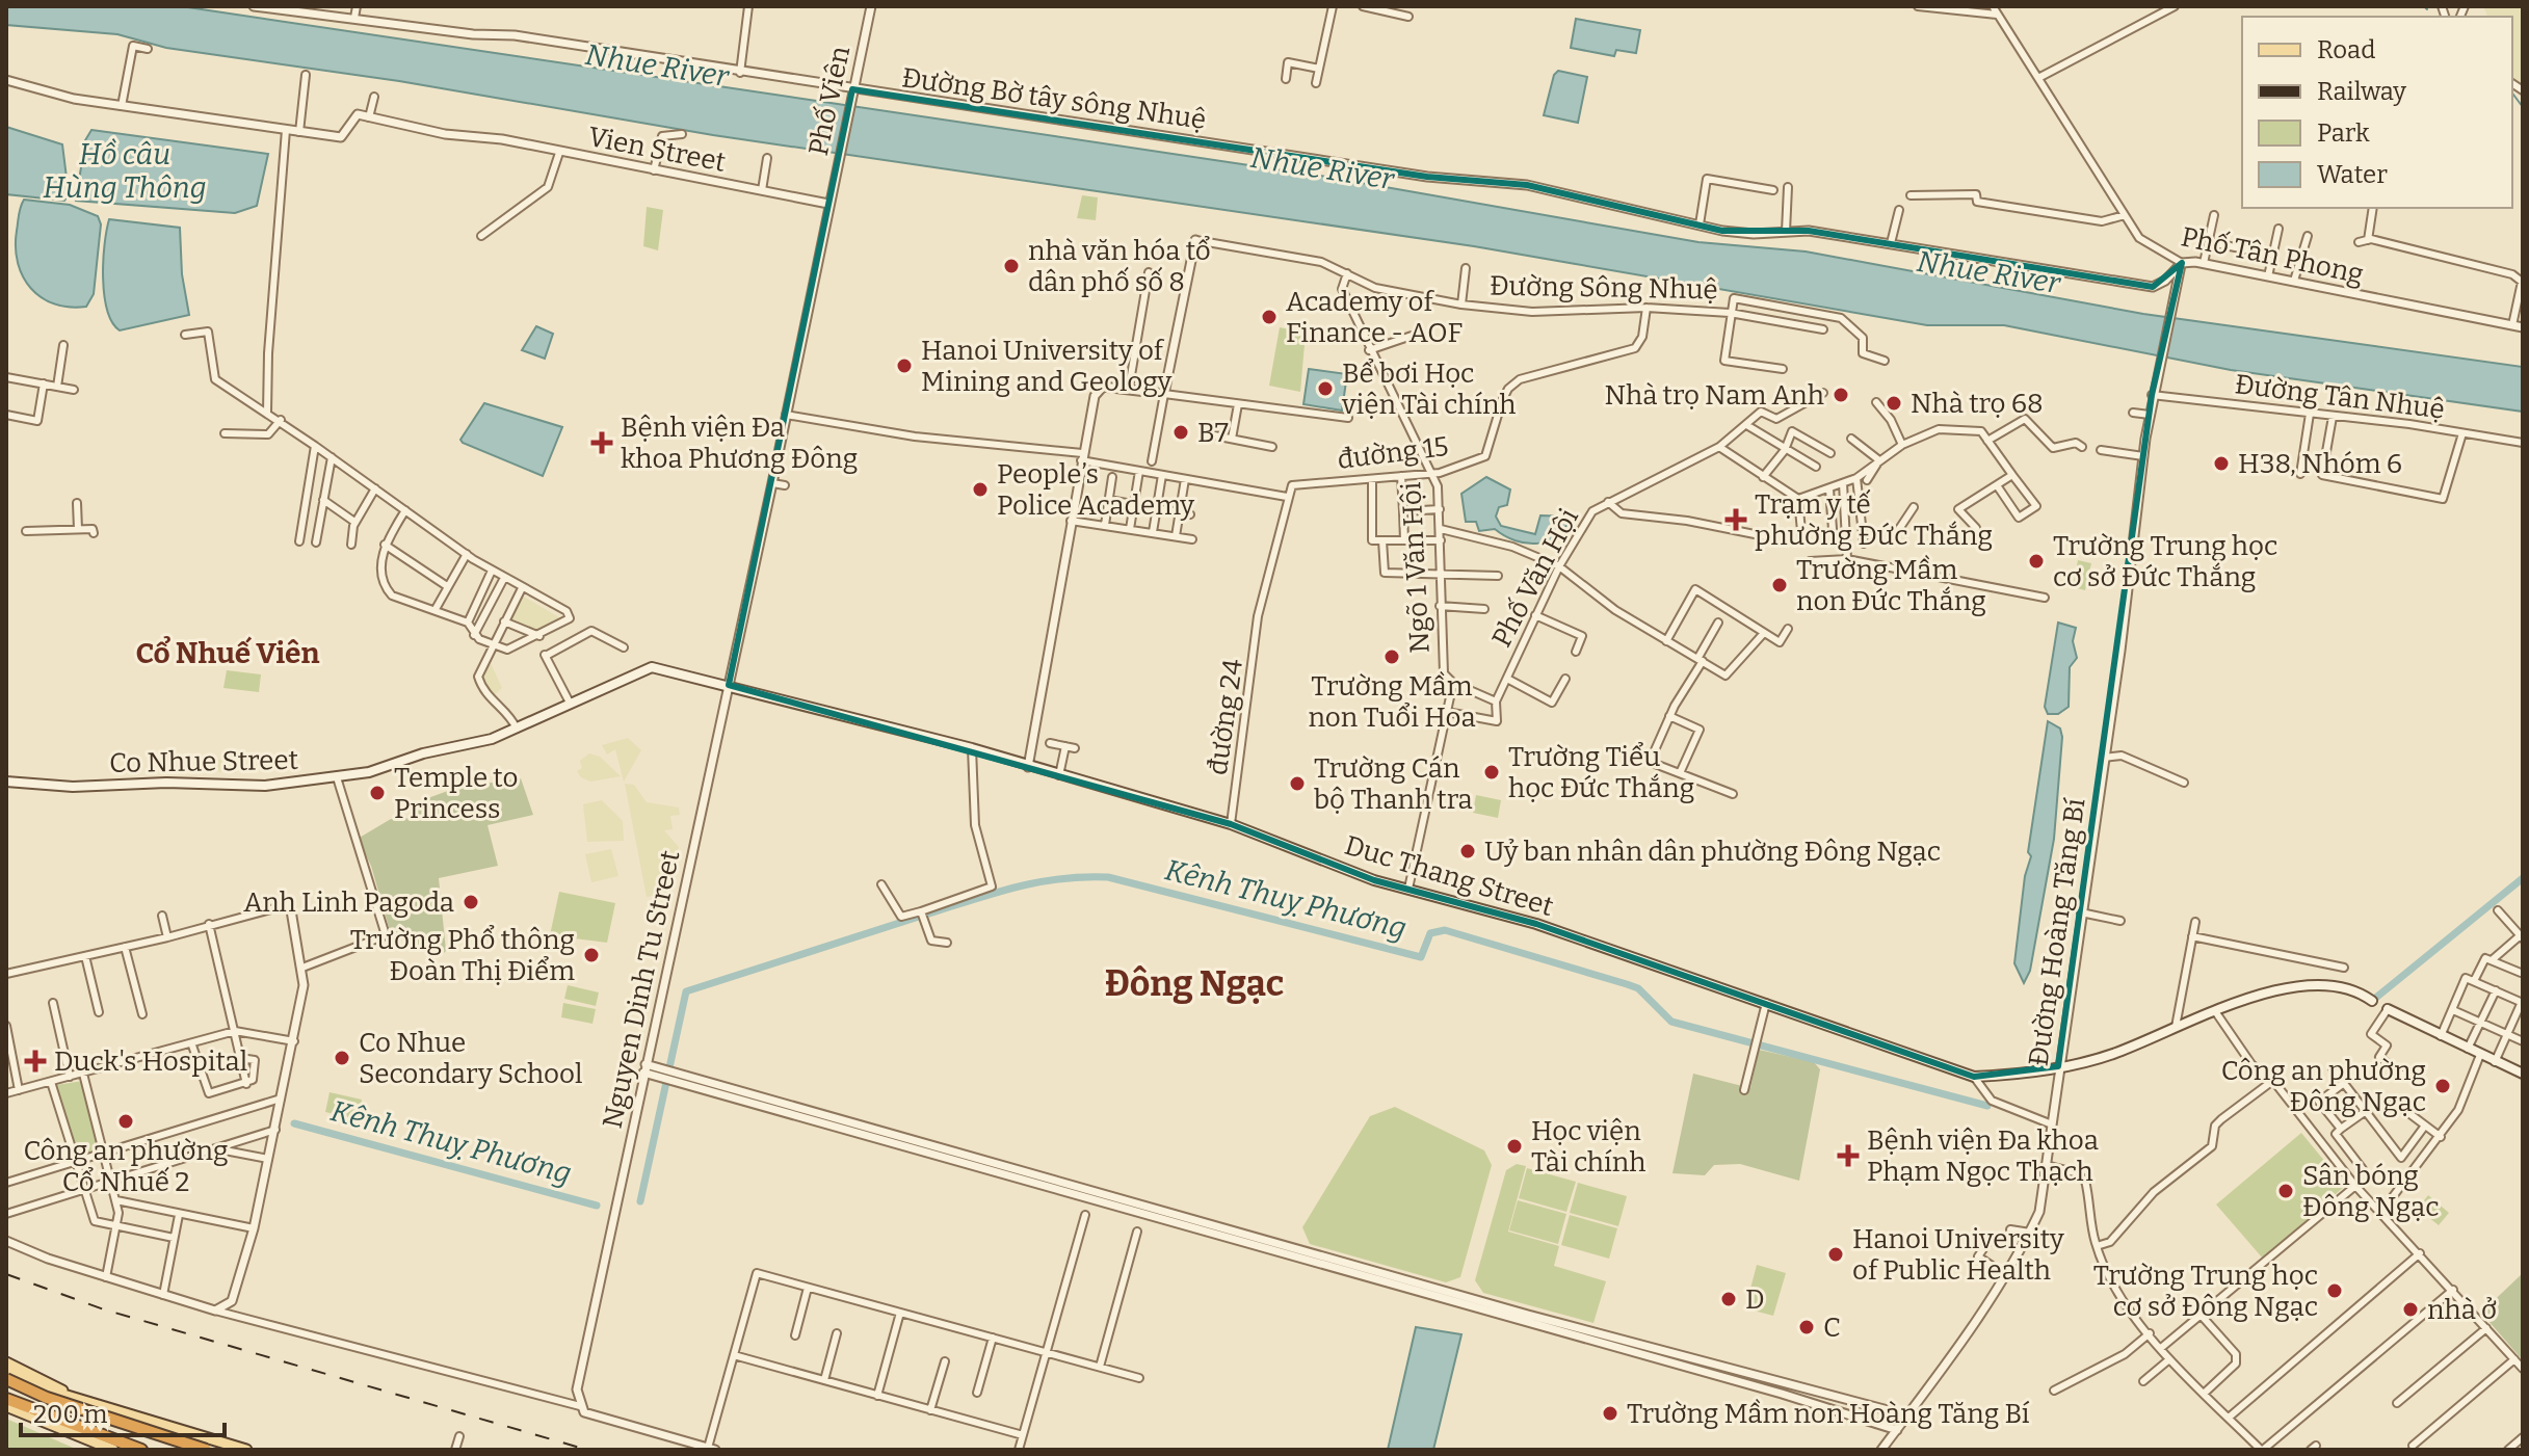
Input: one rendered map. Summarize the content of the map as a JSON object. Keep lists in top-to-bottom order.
{
  "streets": {
    "main road": ["Co Nhue Street", "Duc Thang Street"],
    "street": [
      "Đường Bờ tây sông Nhuệ",
      "Phố Viên",
      "Vien Street",
      "Phố Tân Phong",
      "Đường Sông Nhuệ",
      "Đường Tân Nhuệ",
      "đường 15",
      "Ngõ 1 Văn Hội",
      "Phố Văn Hội",
      "đường 24",
      "Đường Hoàng Tăng Bí",
      "Nguyen Dinh Tu Street"
    ]
  },
  "crossings": [
    ["Đường Bờ tây sông Nhuệ", "Phố Viên"],
    ["Đường Bờ tây sông Nhuệ", "Phố Tân Phong"],
    ["Đường Bờ tây sông Nhuệ", "Đường Hoàng Tăng Bí"],
    ["Phố Viên", "Vien Street"],
    ["Phố Tân Phong", "Đường Hoàng Tăng Bí"],
    ["Đường Sông Nhuệ", "đường 15"],
    ["Đường Sông Nhuệ", "Ngõ 1 Văn Hội"],
    ["Đường Tân Nhuệ", "Đường Hoàng Tăng Bí"],
    ["đường 15", "Ngõ 1 Văn Hội"],
    ["đường 15", "đường 24"],
    ["Ngõ 1 Văn Hội", "Phố Văn Hội"],
    ["đường 24", "Duc Thang Street"],
    ["Co Nhue Street", "Duc Thang Street"],
    ["Co Nhue Street", "Nguyen Dinh Tu Street"],
    ["Duc Thang Street", "Đường Hoàng Tăng Bí"],
    ["Duc Thang Street", "Nguyen Dinh Tu Street"]
  ],
  "districts": ["Cổ Nhuế Viên", "Đông Ngạc"],
  "water": ["Nhue River", "Hồ câu Hùng Thông", "Kênh Thuỵ Phương"],
  "places": {
    "other": [
      "nhà văn hóa tổ dân phố số 8",
      "Academy of Finance - AOF",
      "Hanoi University of Mining and Geology",
      "Bể bơi Học viện Tài chính",
      "Nhà trọ Nam Anh",
      "Nhà trọ 68",
      "B7",
      "H38, Nhóm 6",
      "People’s Police Academy",
      "Trường Trung học cơ sở Đức Thắng",
      "Trường Mầm non Đức Thắng",
      "Trường Mầm non Tuổi Hoa",
      "Trường Tiểu học Đức Thắng",
      "Trường Cán bộ Thanh tra",
      "Temple to Princess",
      "Uỷ ban nhân dân phường Đông Ngạc",
      "Anh Linh Pagoda",
      "Trường Phổ thông Đoàn Thị Điểm",
      "Co Nhue Secondary School",
      "Công an phường Đông Ngạc",
      "Công an phường Cổ Nhuế 2",
      "Học viện Tài chính",
      "Sân bóng Đông Ngạc",
      "Hanoi University of Public Health",
      "Trường Trung học cơ sở Đông Ngạc",
      "D",
      "nhà ở",
      "C",
      "Trường Mầm non Hoàng Tăng Bí"
    ],
    "health": [
      "Bệnh viện Đa khoa Phương Đông",
      "Trạm y tế phường Đức Thắng",
      "Duck's Hospital",
      "Bệnh viện Đa khoa Phạm Ngọc Thạch"
    ]
  },
  "legend": [
    "Road",
    "Railway",
    "Park",
    "Water"
  ],
  "scale_bar": "200 m"
}
